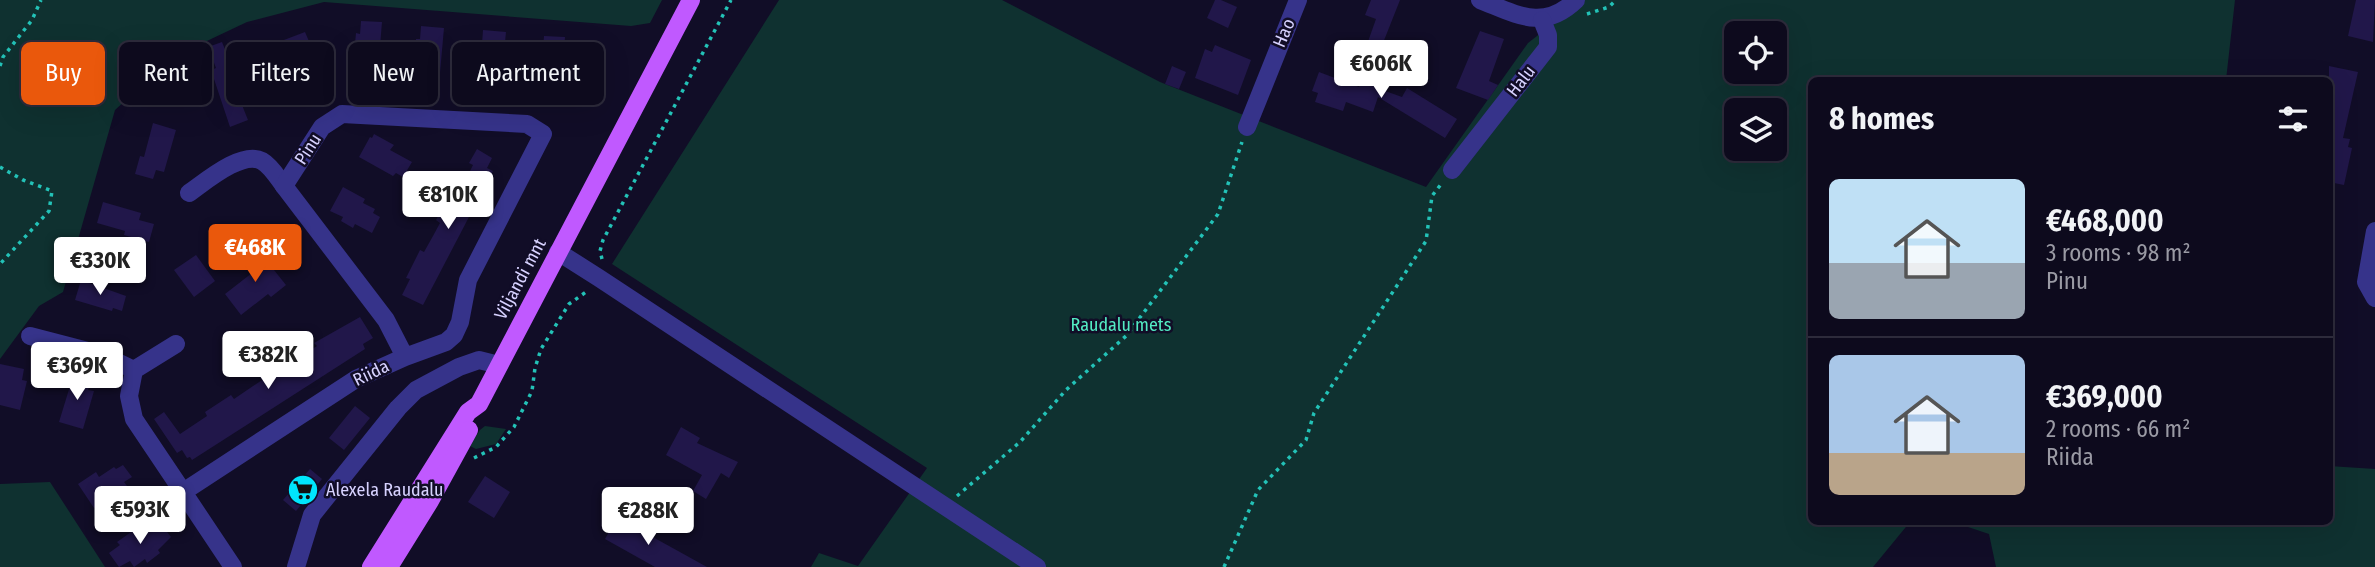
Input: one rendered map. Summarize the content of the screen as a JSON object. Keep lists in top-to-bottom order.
{
  "streets": {
    "main road": ["Viljandi mnt"],
    "street": [
      "Hao",
      "Halu",
      "Pinu",
      "Riida"
    ]
  },
  "crossings": [
    ["Pinu", "Riida"]
  ],
  "parks": ["Raudalu mets"],
  "places": {
    "supermarket": ["Alexela Raudalu"]
  },
  "page": {
    "price": [
      "€606K",
      "€810K",
      "€468K",
      "€330K",
      "€382K",
      "€369K",
      "€593K",
      "€288K"
    ],
    "chip": [
      "Buy",
      "Rent",
      "Filters",
      "New",
      "Apartment"
    ],
    "heading": "8 homes",
    "list": [
      {
        "name": "€468,000",
        "note": "3 rooms · 98 m² · Pinu"
      },
      {
        "name": "€369,000",
        "note": "2 rooms · 66 m² · Riida"
      }
    ]
  }
}
